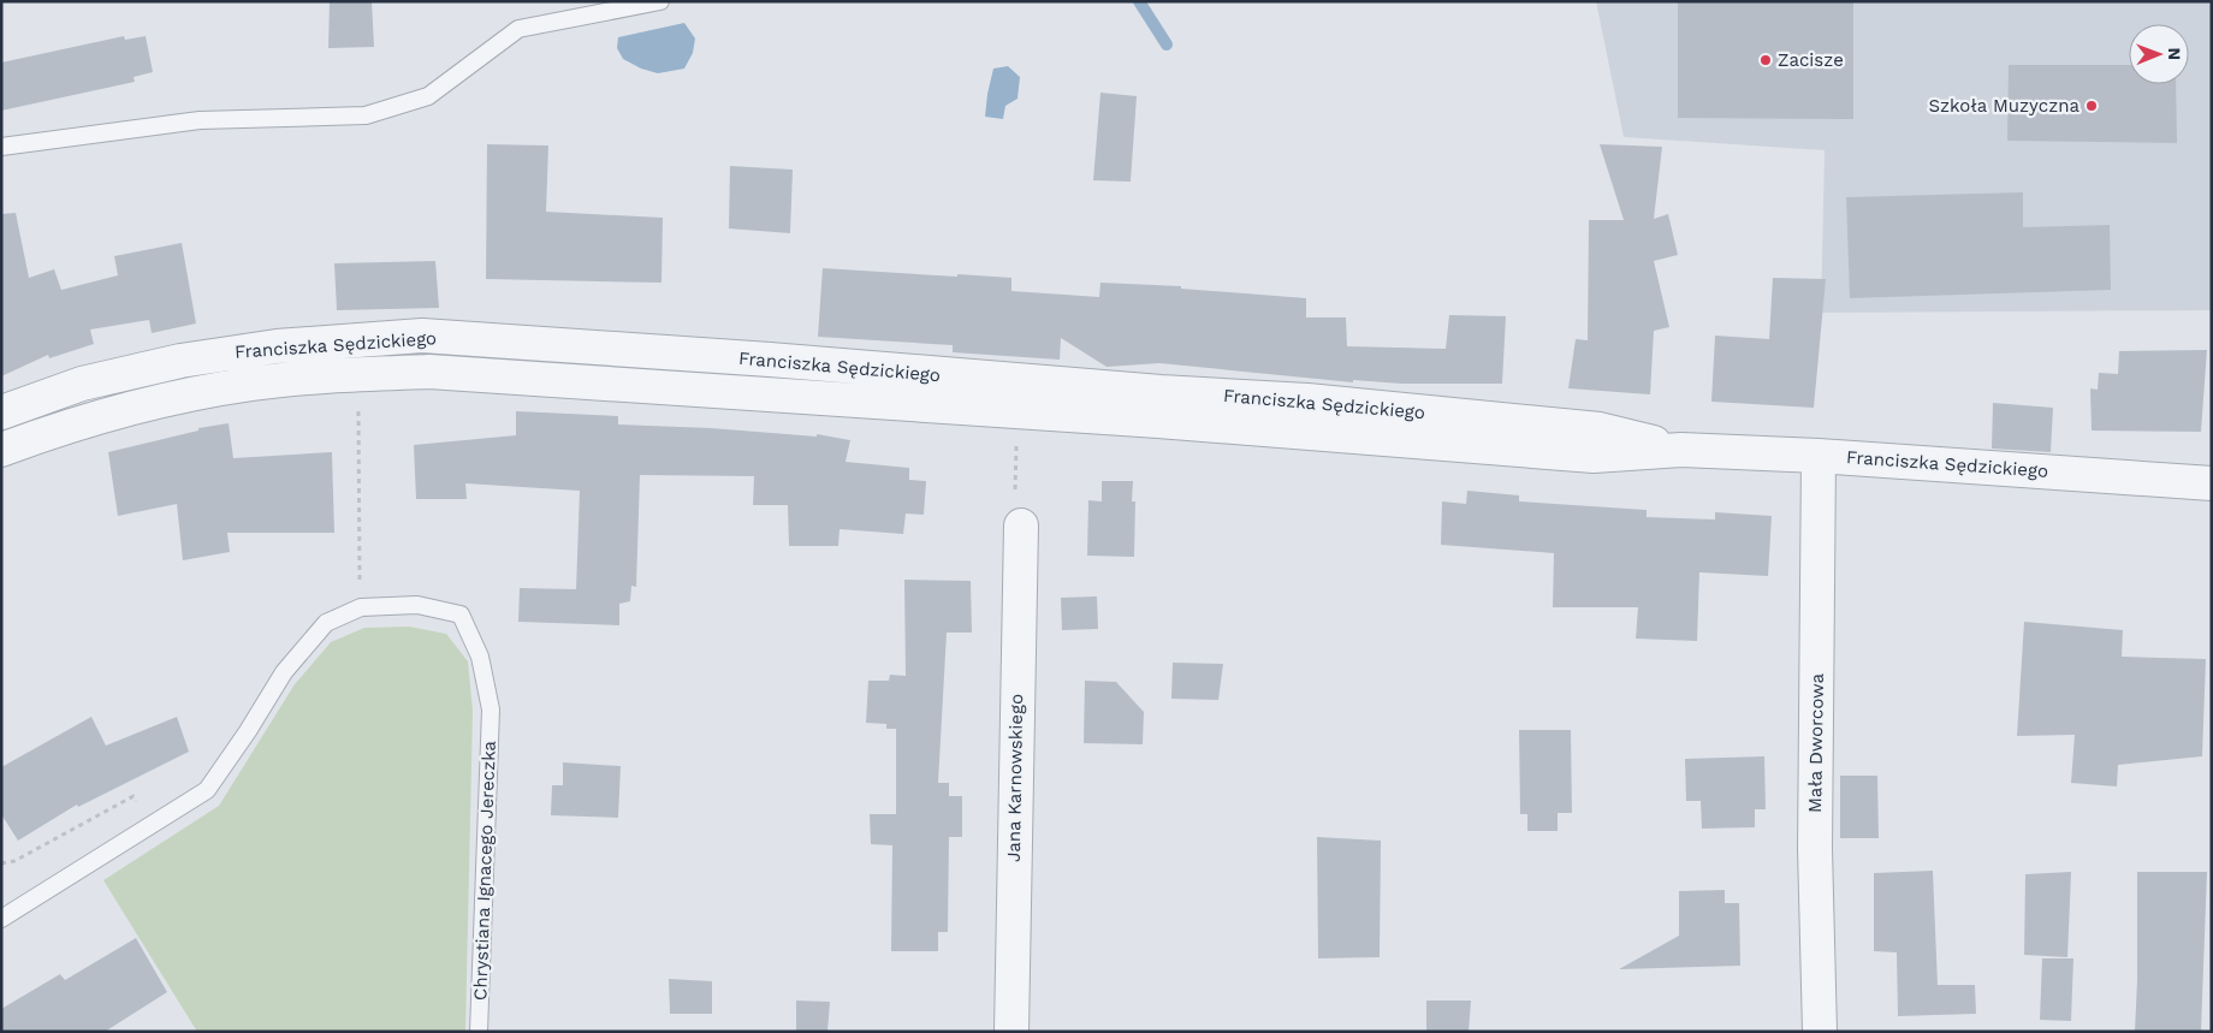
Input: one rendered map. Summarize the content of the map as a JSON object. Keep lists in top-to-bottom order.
{
  "streets": {
    "street": ["Franciszka Sędzickiego", "Mała Dworcowa", "Jana Karnowskiego"],
    "lane": ["Chrystiana Ignacego Jereczka"]
  },
  "crossings": [
    ["Franciszka Sędzickiego", "Mała Dworcowa"]
  ],
  "places": ["Zacisze", "Szkoła Muzyczna"],
  "north": "right"
}
